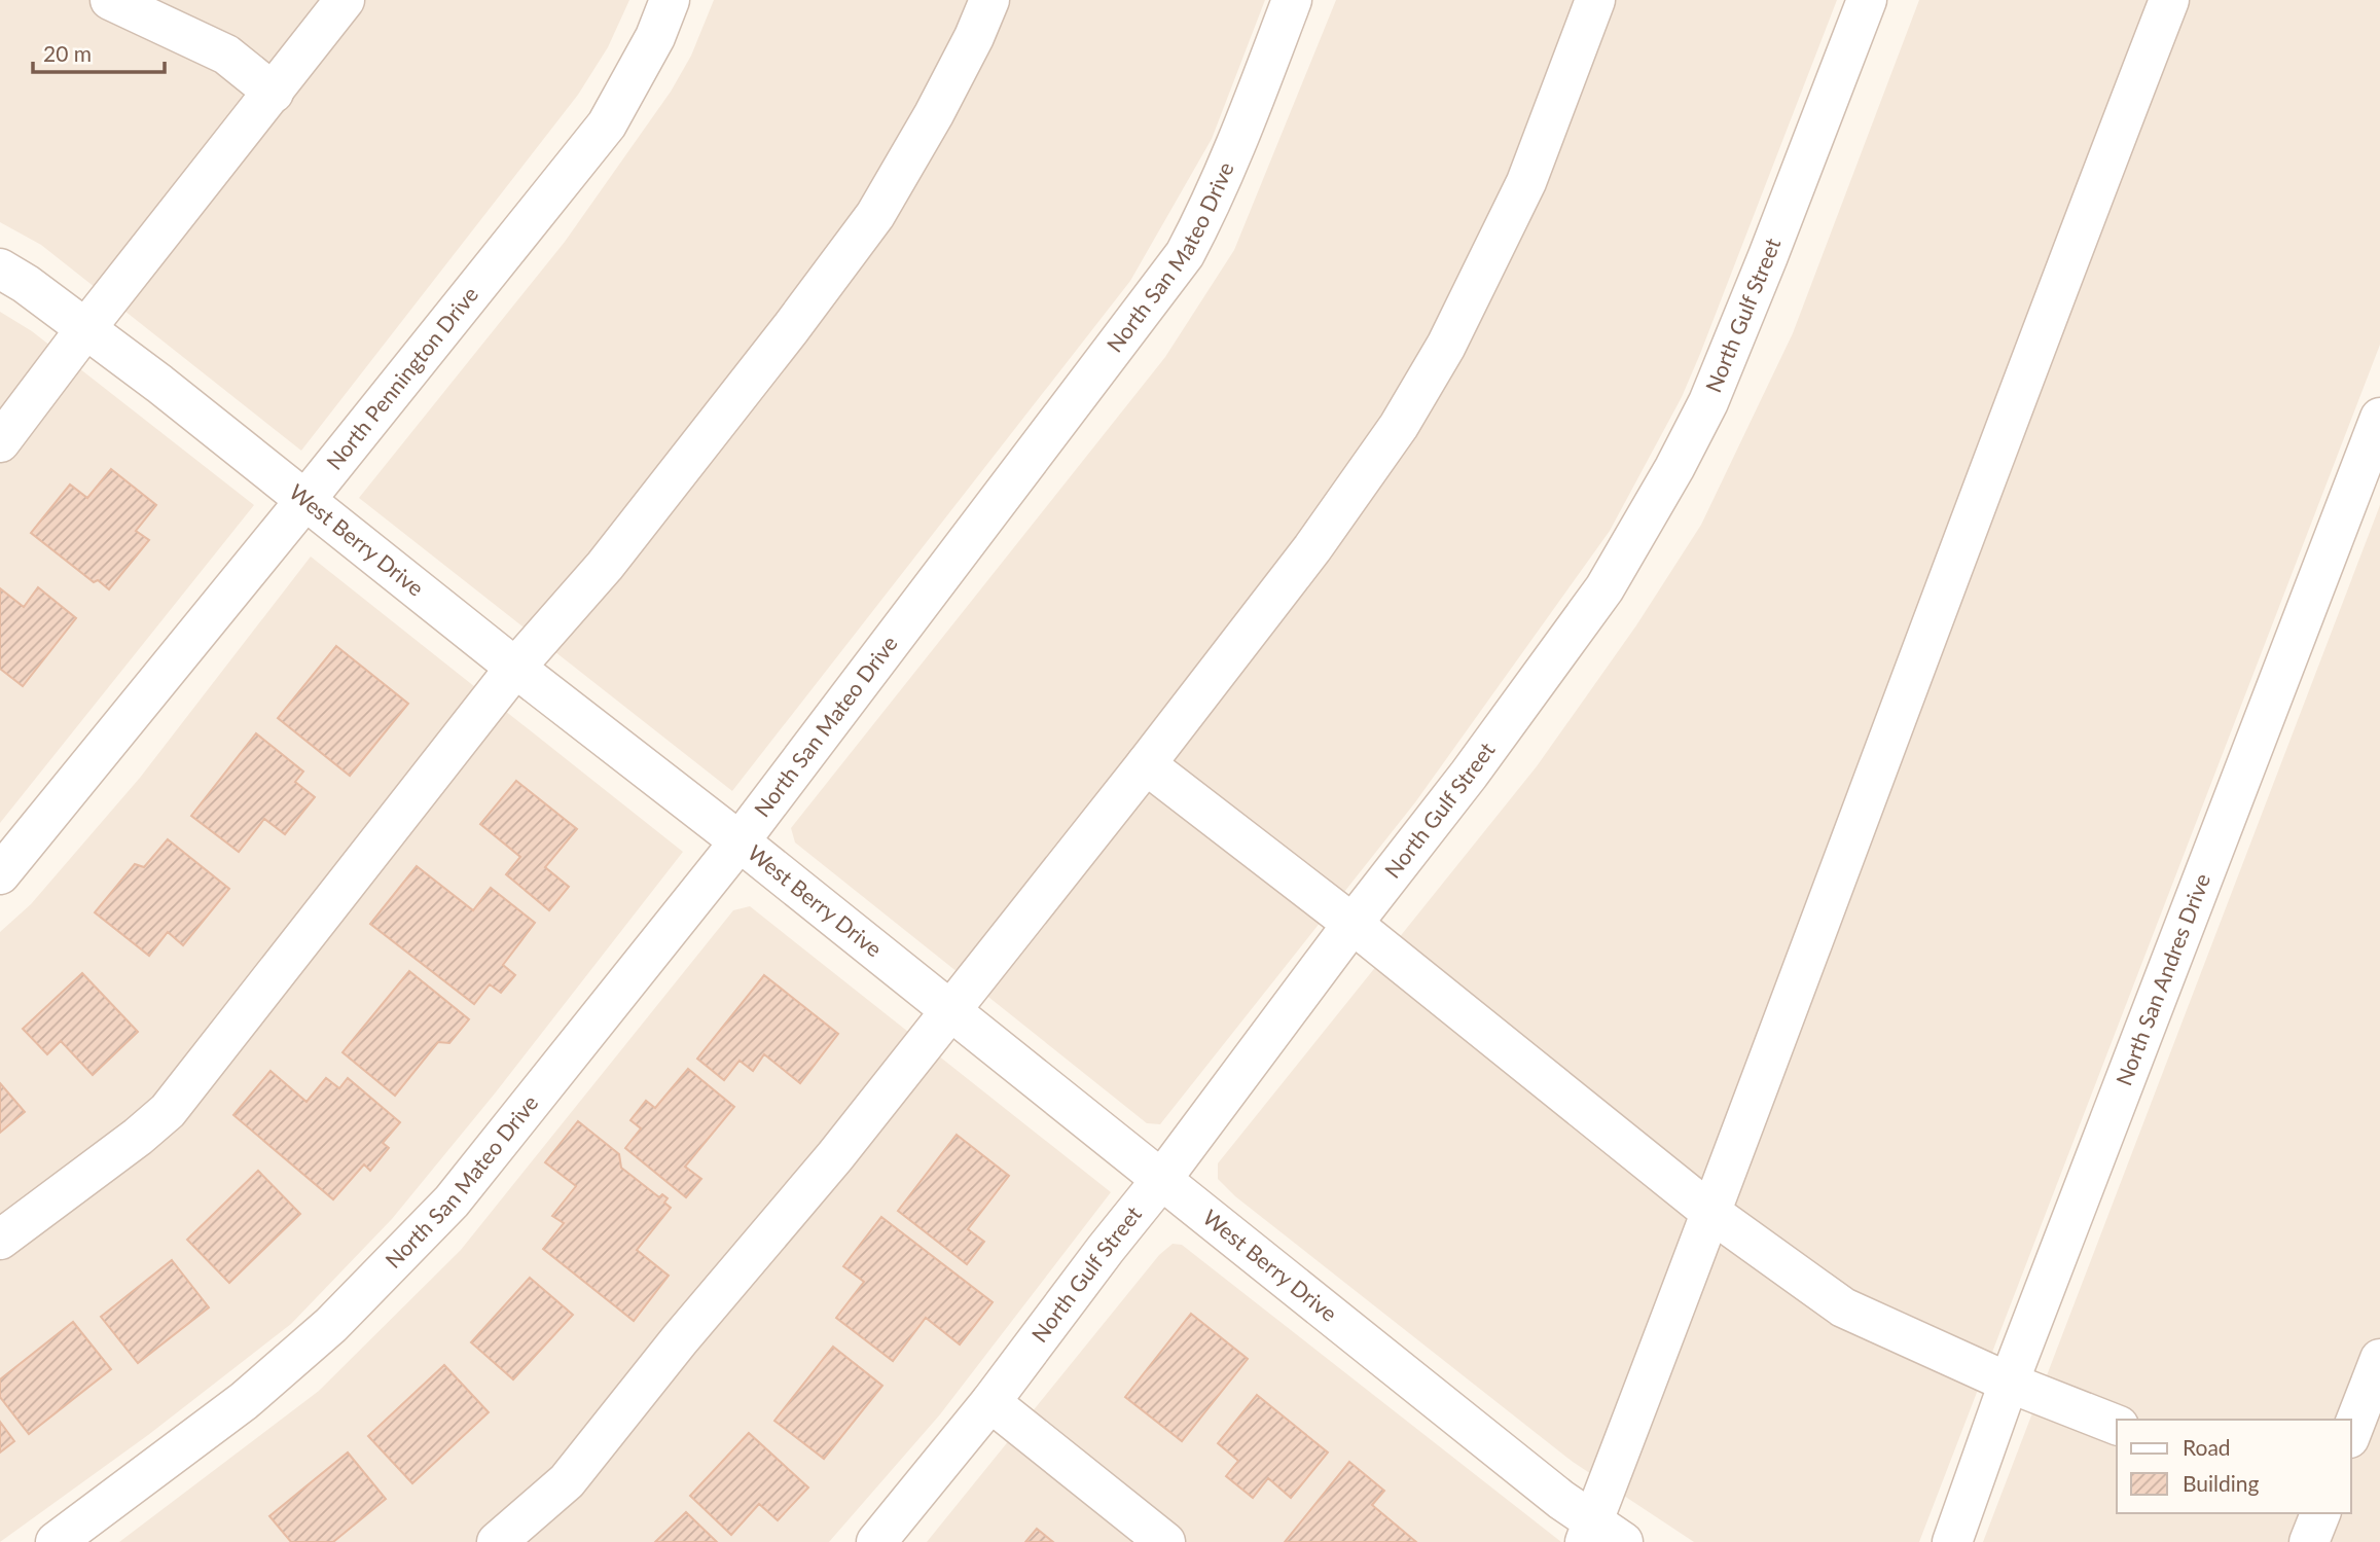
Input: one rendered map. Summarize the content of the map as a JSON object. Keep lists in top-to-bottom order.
{
  "streets": {
    "street": [
      "North San Mateo Drive",
      "North Gulf Street",
      "North Pennington Drive",
      "West Berry Drive",
      "North San Andres Drive"
    ]
  },
  "crossings": [
    ["North San Mateo Drive", "West Berry Drive"],
    ["North Gulf Street", "West Berry Drive"],
    ["North Pennington Drive", "West Berry Drive"]
  ],
  "legend": ["Road", "Building"],
  "scale_bar": "20 m"
}
